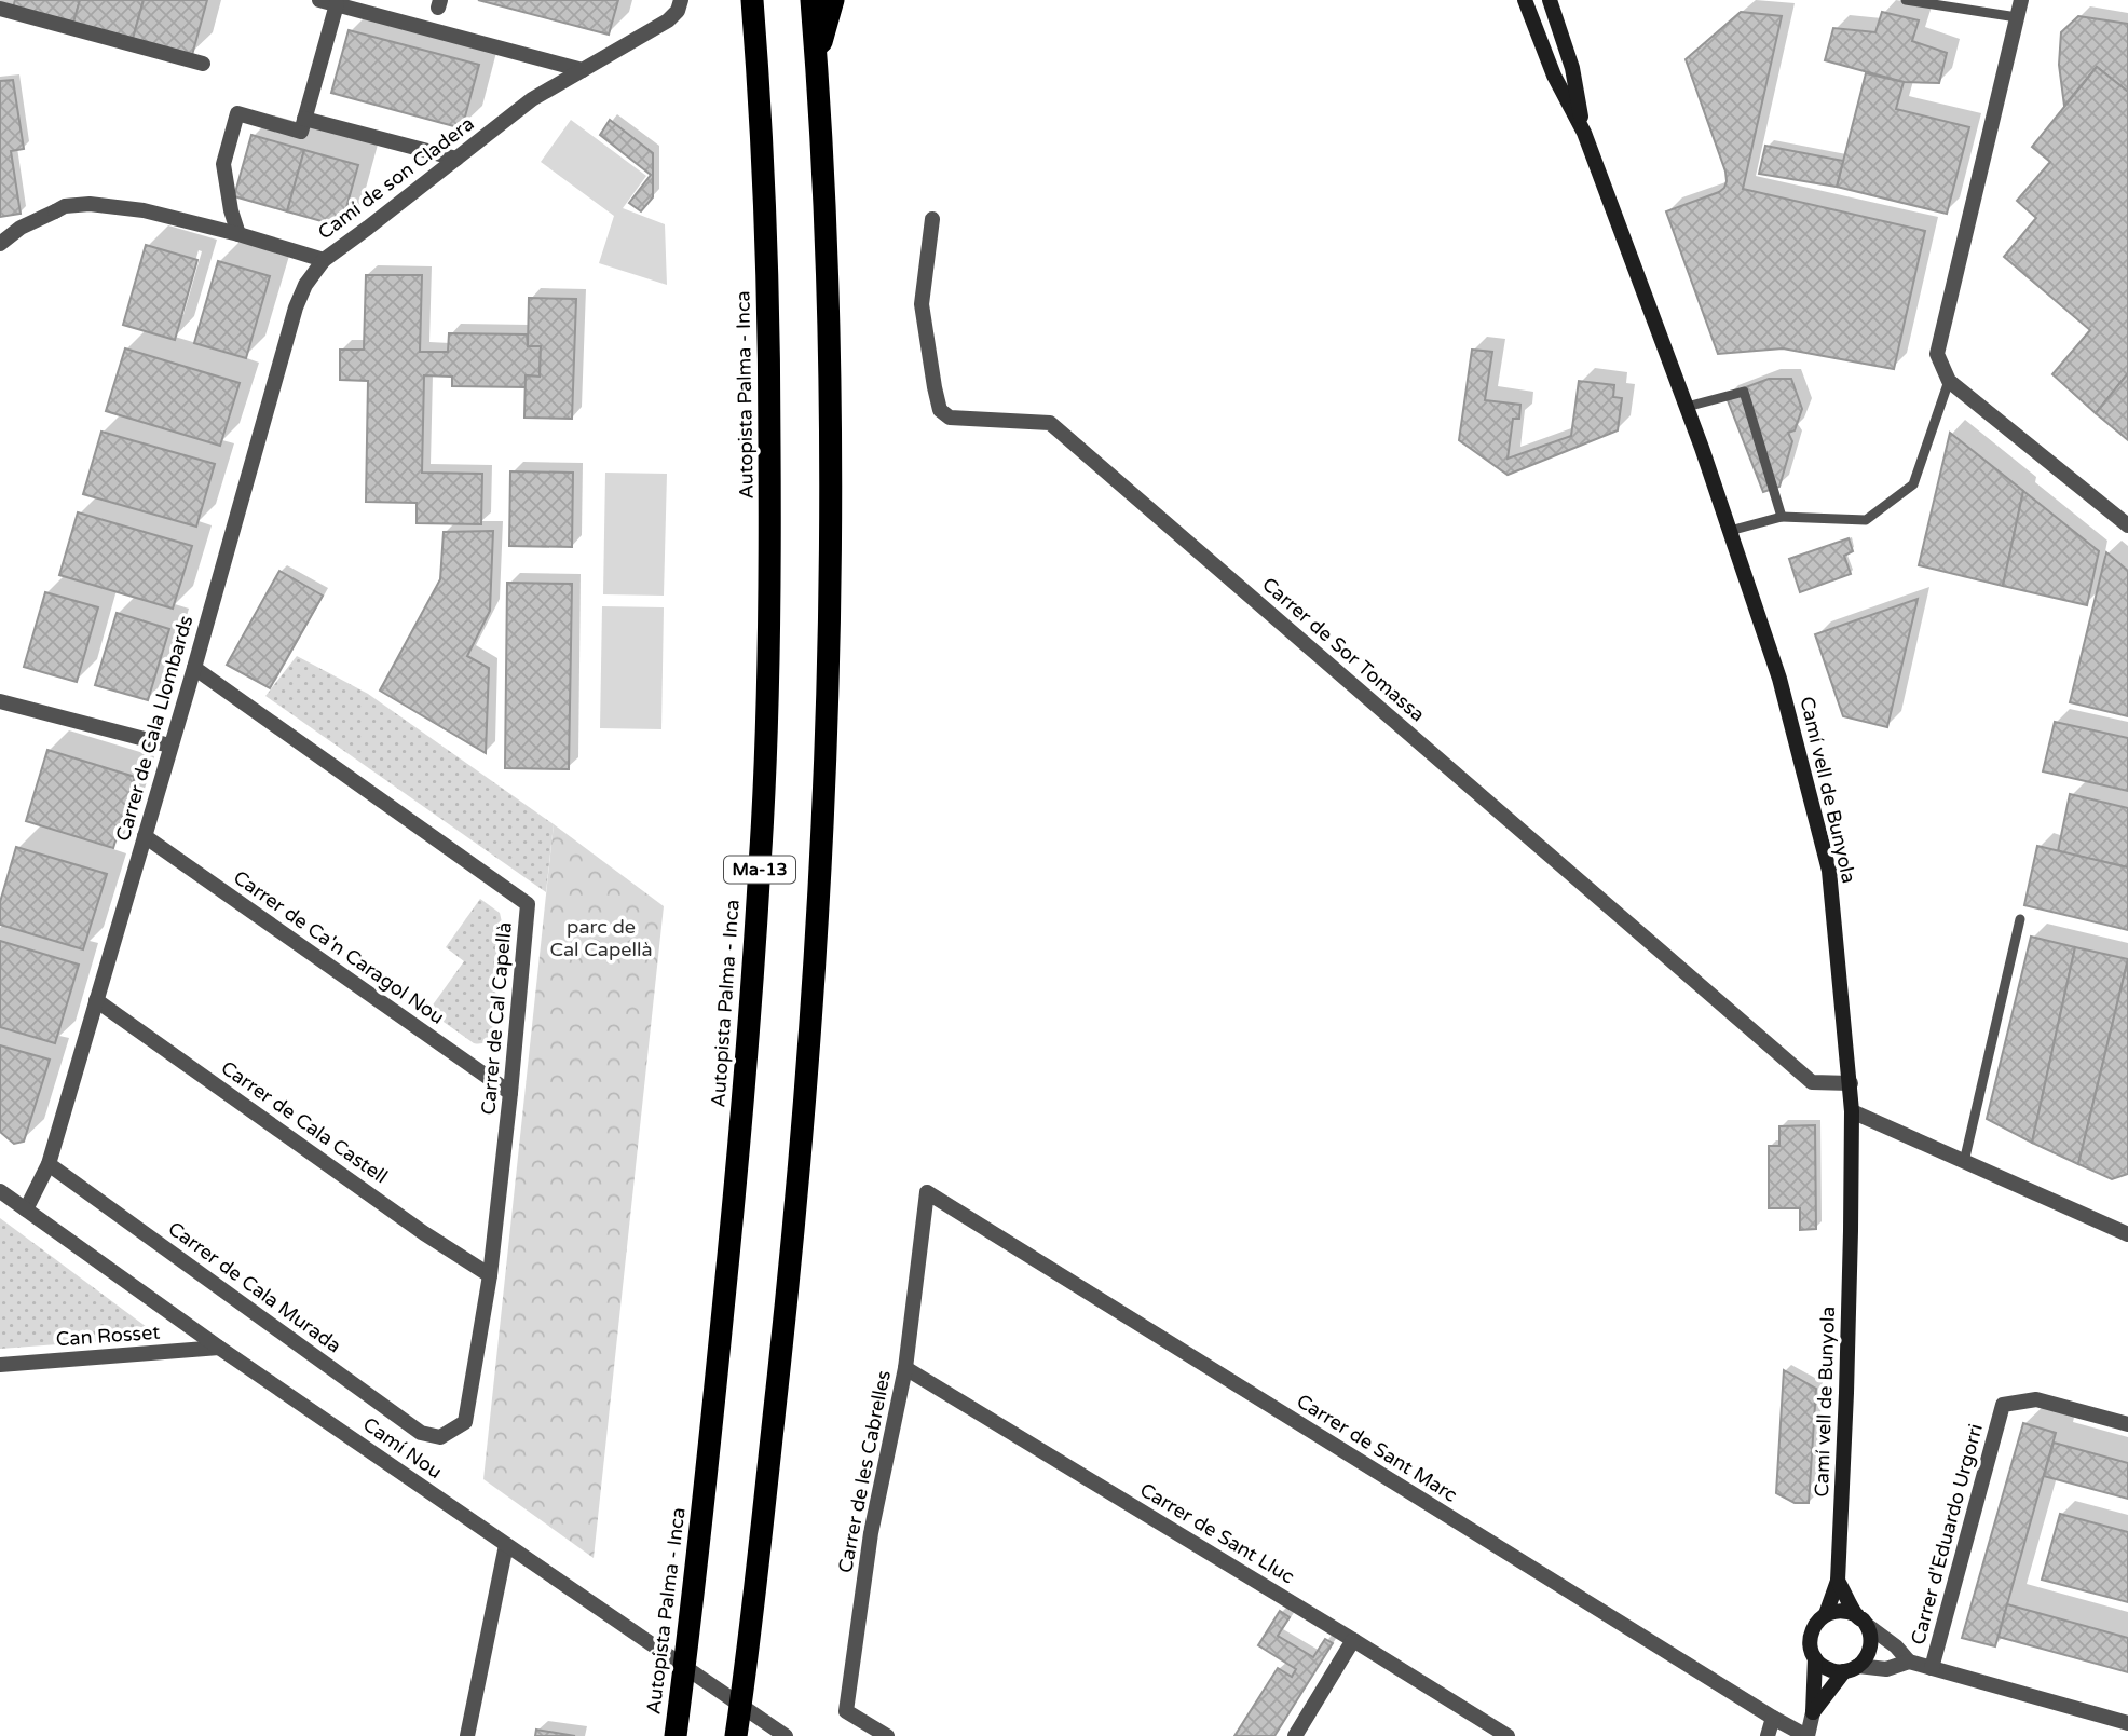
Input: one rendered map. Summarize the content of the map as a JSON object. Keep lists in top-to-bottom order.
{
  "streets": {
    "highway": ["Autopista Palma - Inca", "Ma-13"],
    "main road": ["Camí vell de Bunyola"],
    "street": [
      "Camí de son Cladera",
      "Carrer de Sor Tomassa",
      "Carrer de Cala Llombards",
      "Carrer de Ca'n Caragol Nou",
      "Carrer de Cal Capellà",
      "Carrer de Cala Castell",
      "Carrer de Cala Murada",
      "Can Rosset",
      "Camí Nou",
      "Carrer de Sant Marc",
      "Carrer de les Cabrelles",
      "Carrer de Sant Lluc",
      "Carrer d'Eduardo Urgorri"
    ]
  },
  "crossings": [
    ["Camí de son Cladera", "Carrer de Cala Llombards"],
    ["Carrer de Sor Tomassa", "Camí vell de Bunyola"],
    ["Carrer de Cala Llombards", "Carrer de Ca'n Caragol Nou"],
    ["Carrer de Cala Llombards", "Carrer de Cal Capellà"],
    ["Carrer de Cala Llombards", "Carrer de Cala Castell"],
    ["Carrer de Cala Llombards", "Carrer de Cala Murada"],
    ["Carrer de Cala Llombards", "Camí Nou"],
    ["Carrer de Ca'n Caragol Nou", "Carrer de Cal Capellà"],
    ["Carrer de Cal Capellà", "Carrer de Cala Castell"],
    ["Carrer de Cal Capellà", "Carrer de Cala Murada"],
    ["Can Rosset", "Camí Nou"],
    ["Carrer de Sant Marc", "Carrer de les Cabrelles"],
    ["Carrer de les Cabrelles", "Carrer de Sant Lluc"]
  ],
  "parks": ["parc de Cal Capellà"]
}
